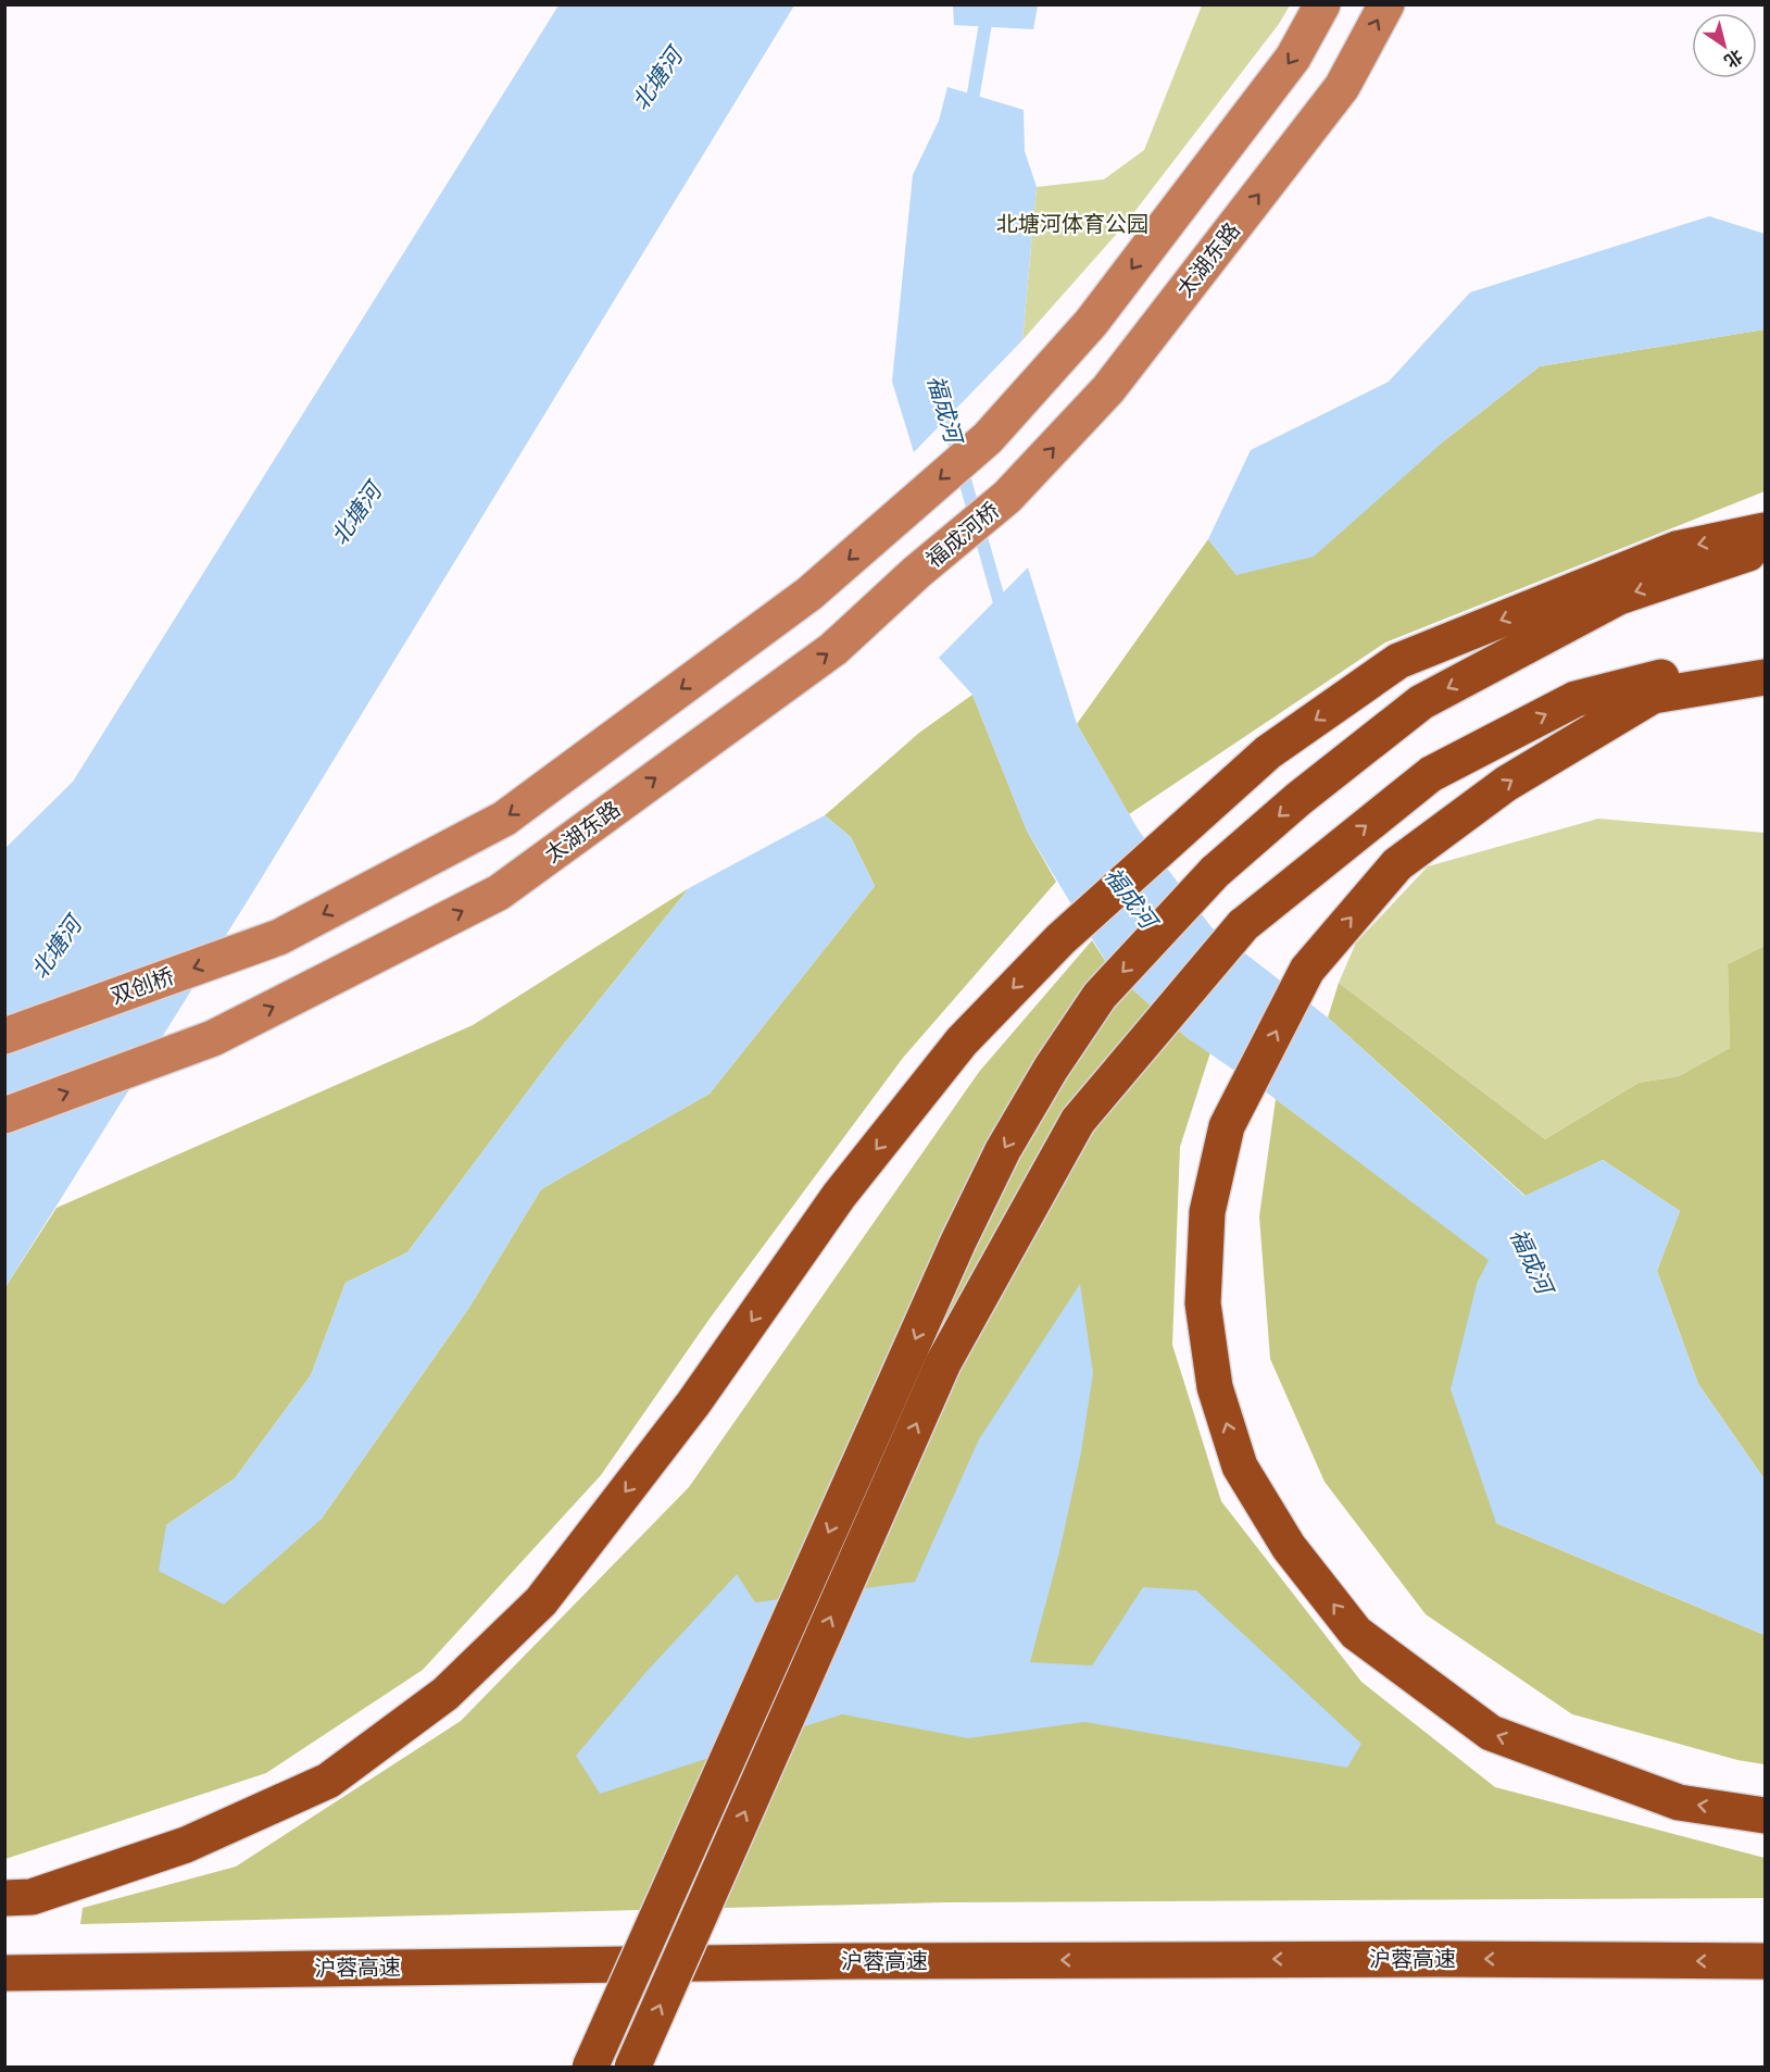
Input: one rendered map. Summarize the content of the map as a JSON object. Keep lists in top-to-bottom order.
{
  "streets": {
    "highway": ["沪蓉高速"],
    "main road": ["太湖东路", "福成河桥", "双创桥"]
  },
  "crossings": [
    ["太湖东路", "福成河桥"]
  ],
  "one_way": ["太湖东路", "双创桥", "沪蓉高速"],
  "water": ["北塘河", "福成河"],
  "parks": ["北塘河体育公园"],
  "north": "bottom right"
}
